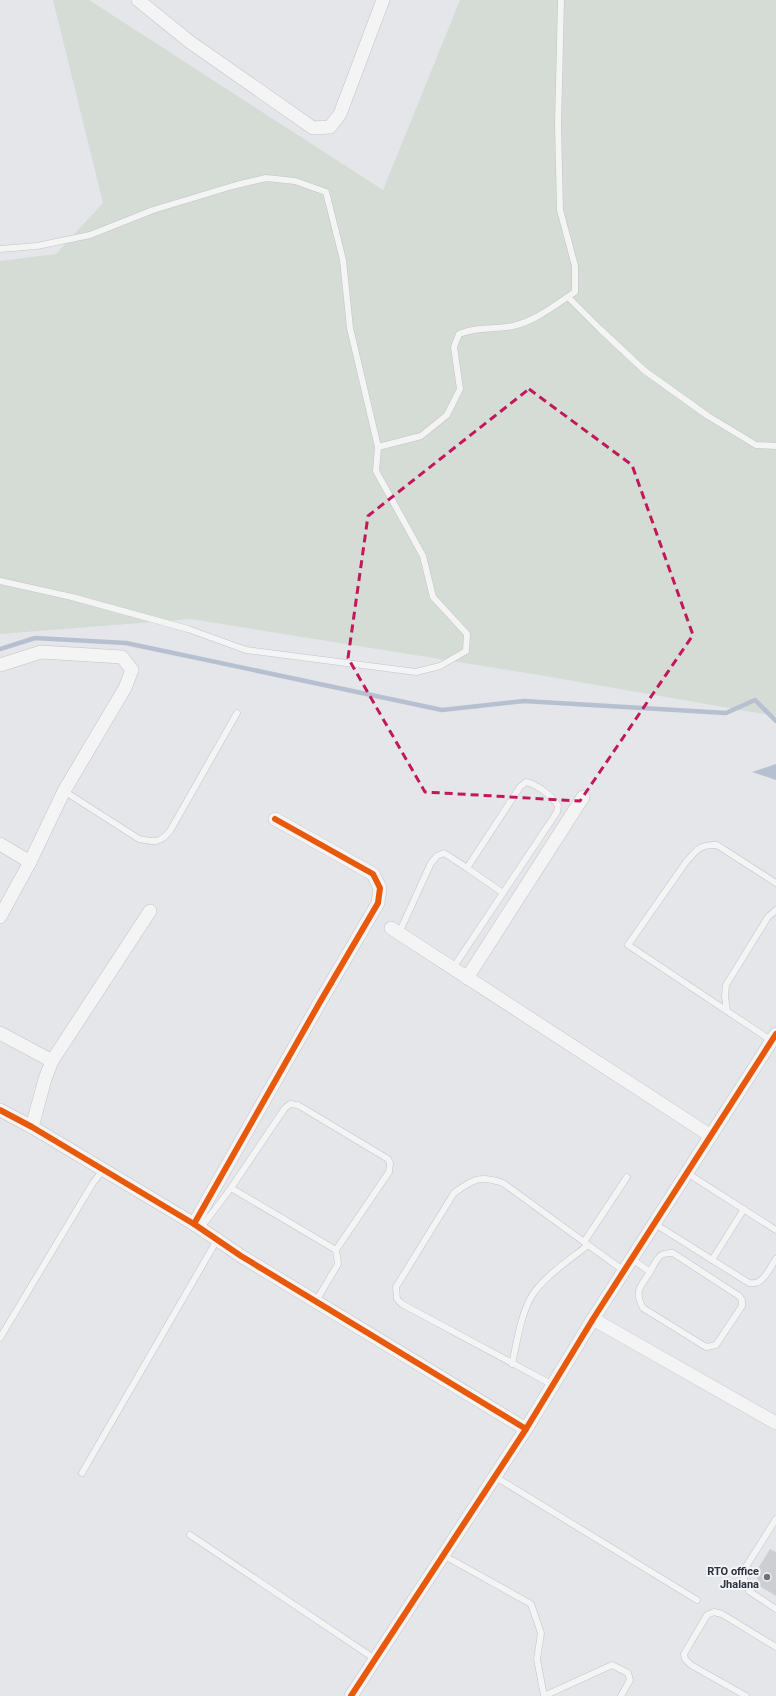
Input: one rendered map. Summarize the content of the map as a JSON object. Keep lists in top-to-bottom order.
{
  "places": ["RTO office Jhalana"]
}
